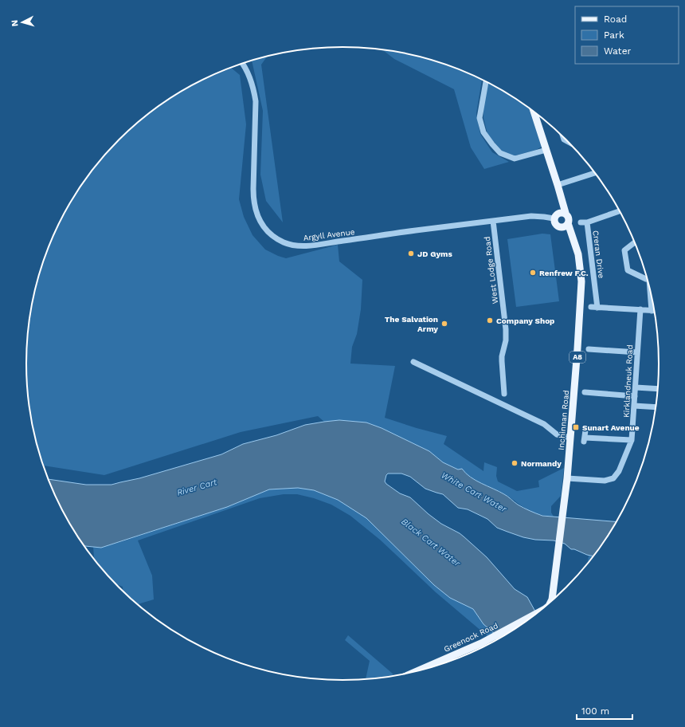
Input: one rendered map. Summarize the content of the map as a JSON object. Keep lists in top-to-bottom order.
{
  "streets": {
    "main road": ["A8", "Inchinnan Road", "Greenock Road"],
    "street": [
      "Argyll Avenue",
      "Creran Drive",
      "West Lodge Road",
      "Kirklandneuk Road"
    ]
  },
  "crossings": [
    ["Argyll Avenue", "West Lodge Road"],
    ["Argyll Avenue", "Inchinnan Road"],
    ["Kirklandneuk Road", "Inchinnan Road"]
  ],
  "water": ["River Cart", "White Cart Water", "Black Cart Water"],
  "places": {
    "other": [
      "JD Gyms",
      "Renfrew F.C.",
      "Company Shop",
      "The Salvation Army",
      "Normandy"
    ],
    "transit": ["Sunart Avenue"]
  },
  "legend": ["Road", "Park", "Water"],
  "scale_bar": "100 m",
  "north": "left"
}
